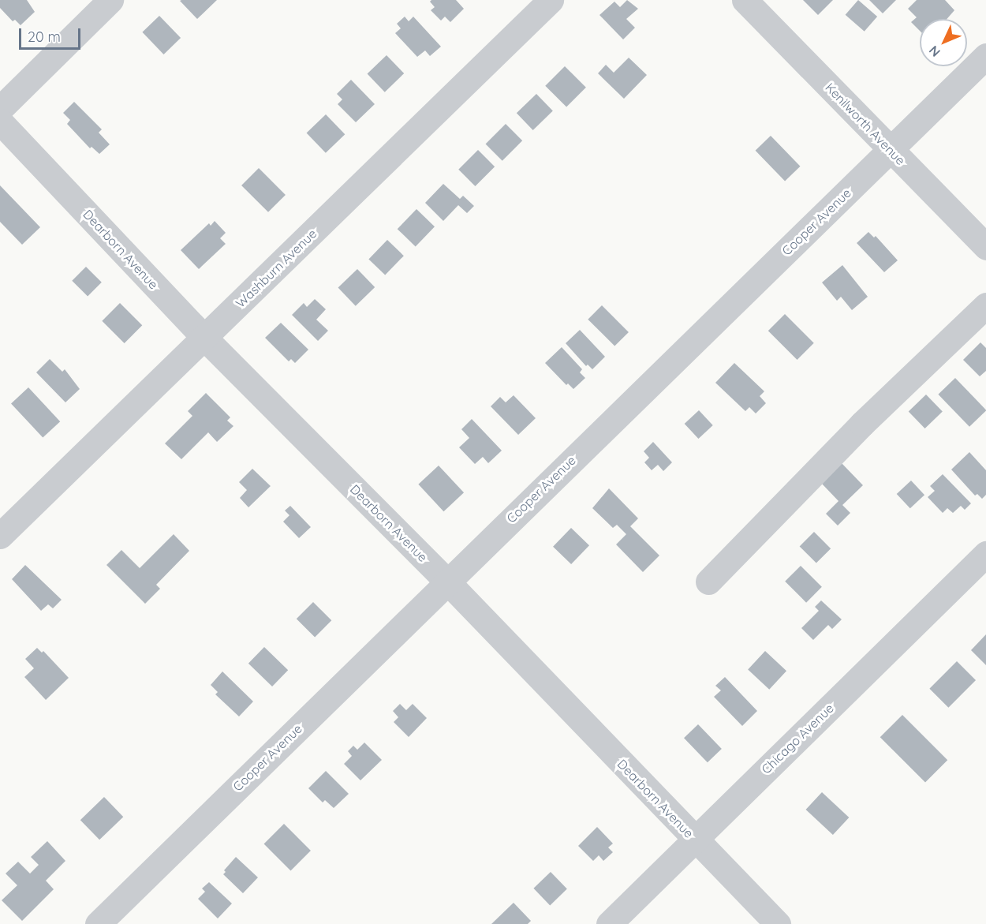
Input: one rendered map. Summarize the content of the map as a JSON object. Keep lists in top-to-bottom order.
{
  "streets": {
    "street": [
      "Kenilworth Avenue",
      "Cooper Avenue",
      "Dearborn Avenue",
      "Washburn Avenue",
      "Chicago Avenue"
    ]
  },
  "crossings": [
    ["Kenilworth Avenue", "Cooper Avenue"],
    ["Cooper Avenue", "Dearborn Avenue"],
    ["Dearborn Avenue", "Washburn Avenue"],
    ["Dearborn Avenue", "Chicago Avenue"]
  ],
  "scale_bar": "20 m",
  "north": "bottom left"
}
